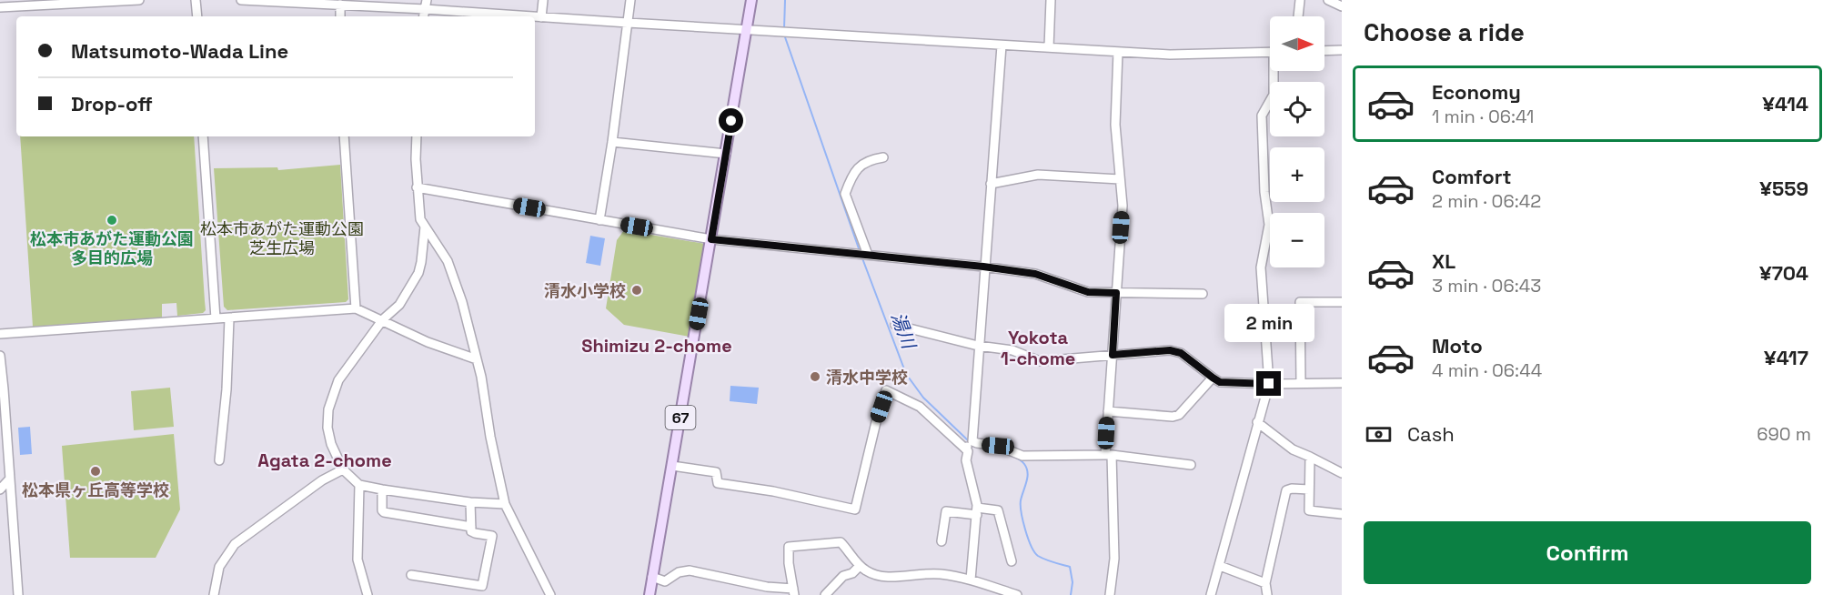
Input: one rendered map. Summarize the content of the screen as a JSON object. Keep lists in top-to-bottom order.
{
  "streets": {
    "main road": ["67"]
  },
  "districts": ["Yokota 1-chome", "Shimizu 2-chome", "Agata 2-chome"],
  "water": ["湯川"],
  "parks": ["松本市あがた運動公園 芝生広場"],
  "places": [
    "松本市あがた運動公園 多目的広場",
    "清水小学校",
    "清水中学校",
    "松本県ヶ丘高等学校"
  ],
  "north": "right",
  "page": {
    "heading": "Choose a ride",
    "map_buttons": ["+", "−"],
    "banner": ["Matsumoto-Wada Line", "Drop-off"],
    "list": [
      {
        "name": "Economy",
        "note": "1 min · 06:41",
        "value": "¥414"
      },
      {
        "name": "Comfort",
        "note": "2 min · 06:42",
        "value": "¥559"
      },
      {
        "name": "XL",
        "note": "3 min · 06:43",
        "value": "¥704"
      },
      {
        "name": "Moto",
        "note": "4 min · 06:44",
        "value": "¥417"
      }
    ],
    "bubble": "2 min",
    "pay": ["Cash", "690 m"],
    "buttons": "Confirm"
  }
}
